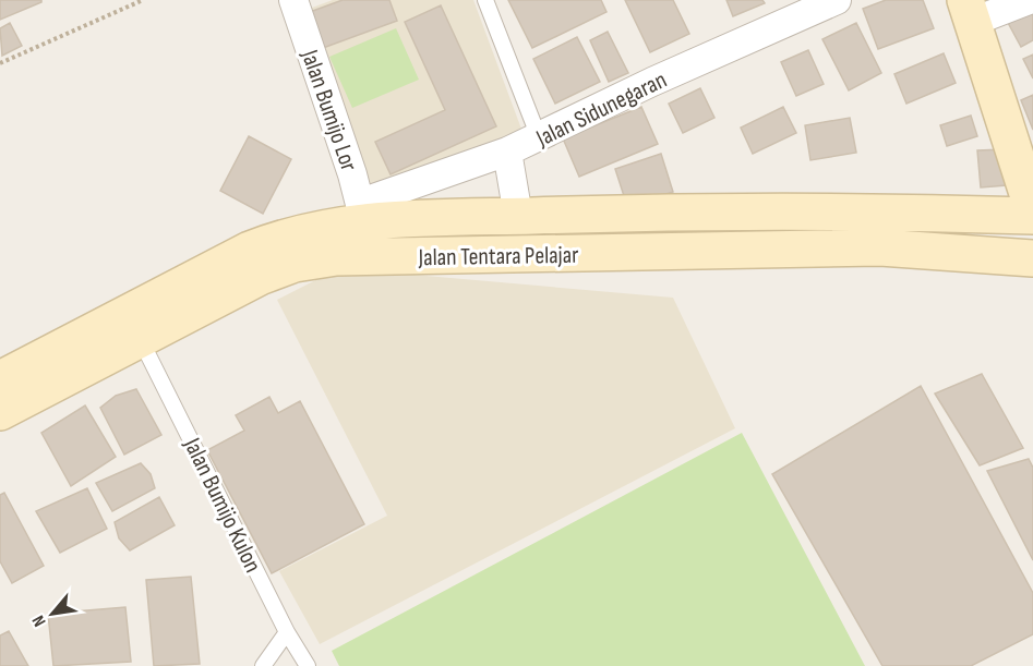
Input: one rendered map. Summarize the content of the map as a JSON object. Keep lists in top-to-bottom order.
{
  "streets": {
    "main road": ["Jalan Tentara Pelajar"],
    "street": ["Jalan Sidunegaran", "Jalan Bumijo Lor"],
    "lane": ["Jalan Bumijo Kulon"]
  },
  "crossings": [
    ["Jalan Sidunegaran", "Jalan Bumijo Lor"],
    ["Jalan Sidunegaran", "Jalan Tentara Pelajar"],
    ["Jalan Bumijo Lor", "Jalan Tentara Pelajar"],
    ["Jalan Tentara Pelajar", "Jalan Bumijo Kulon"]
  ],
  "north": "bottom left"
}
